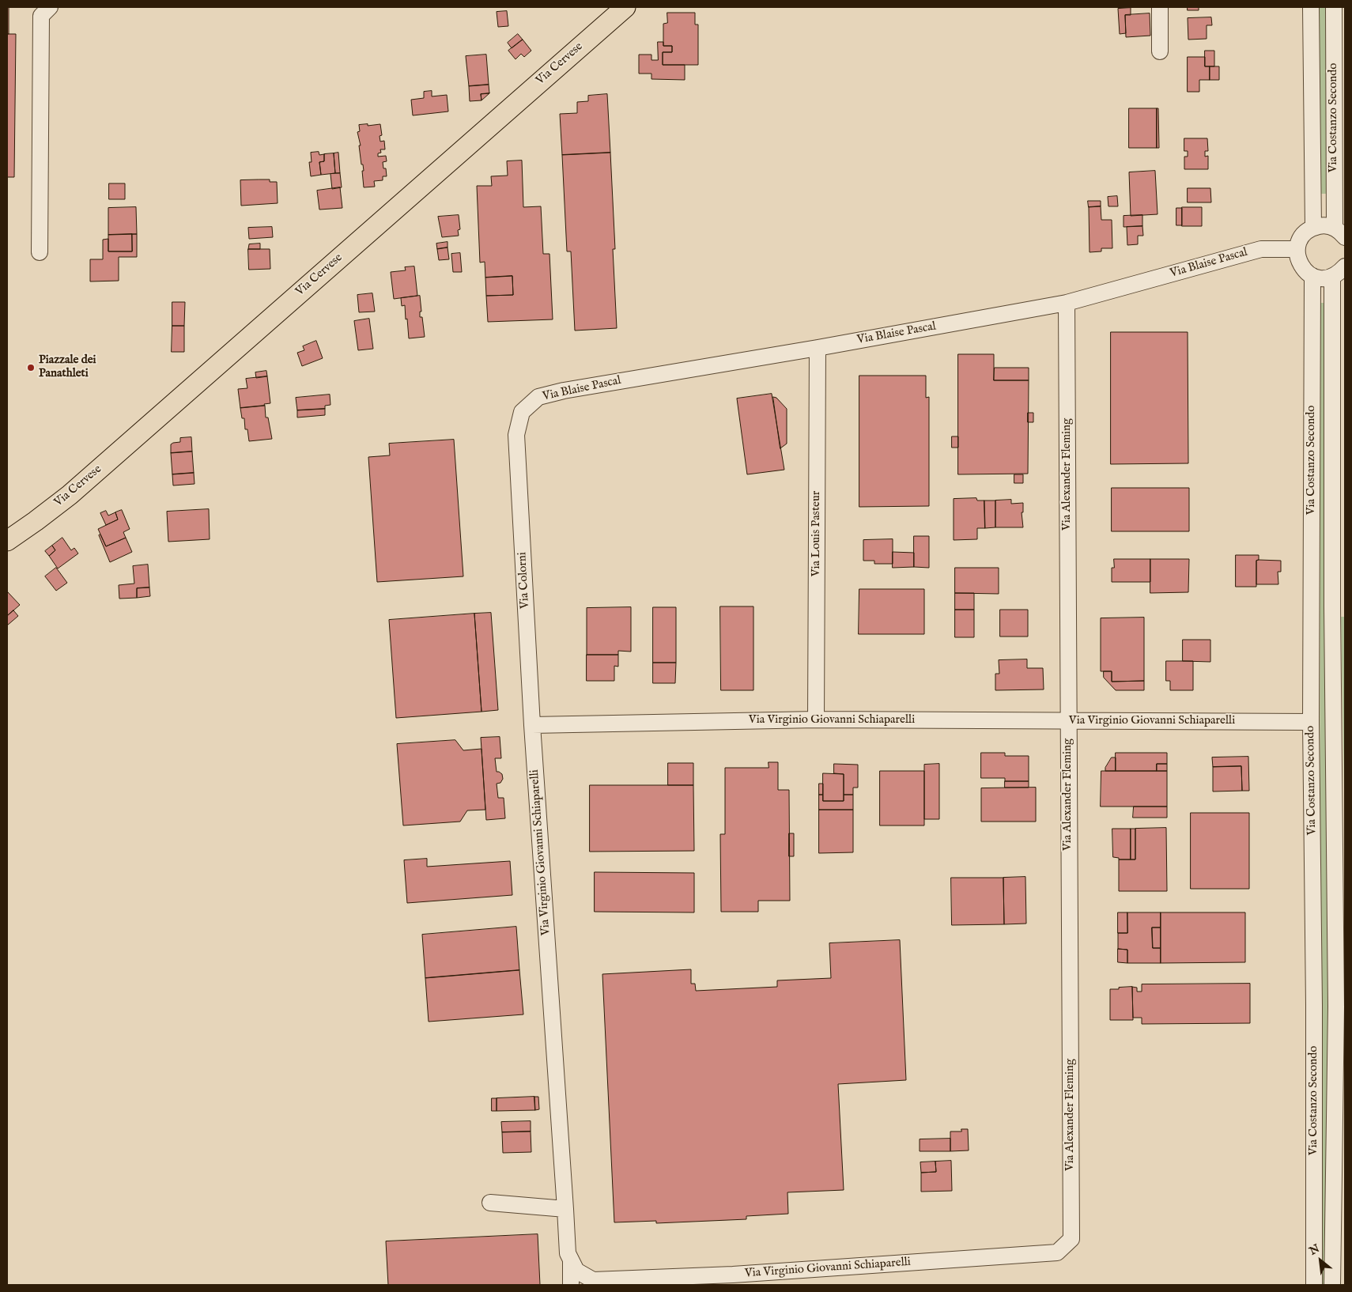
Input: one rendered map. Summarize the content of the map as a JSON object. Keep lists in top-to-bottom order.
{
  "streets": {
    "main road": ["Via Cervese"],
    "street": [
      "Via Costanzo Secondo",
      "Via Blaise Pascal",
      "Via Alexander Fleming",
      "Via Louis Pasteur",
      "Via Colorni",
      "Via Virginio Giovanni Schiaparelli"
    ]
  },
  "crossings": [
    ["Via Costanzo Secondo", "Via Virginio Giovanni Schiaparelli"],
    ["Via Blaise Pascal", "Via Alexander Fleming"],
    ["Via Blaise Pascal", "Via Louis Pasteur"],
    ["Via Blaise Pascal", "Via Colorni"],
    ["Via Alexander Fleming", "Via Virginio Giovanni Schiaparelli"],
    ["Via Louis Pasteur", "Via Virginio Giovanni Schiaparelli"],
    ["Via Colorni", "Via Virginio Giovanni Schiaparelli"]
  ],
  "places": ["Piazzale dei Panathleti"],
  "north": "top left"
}
